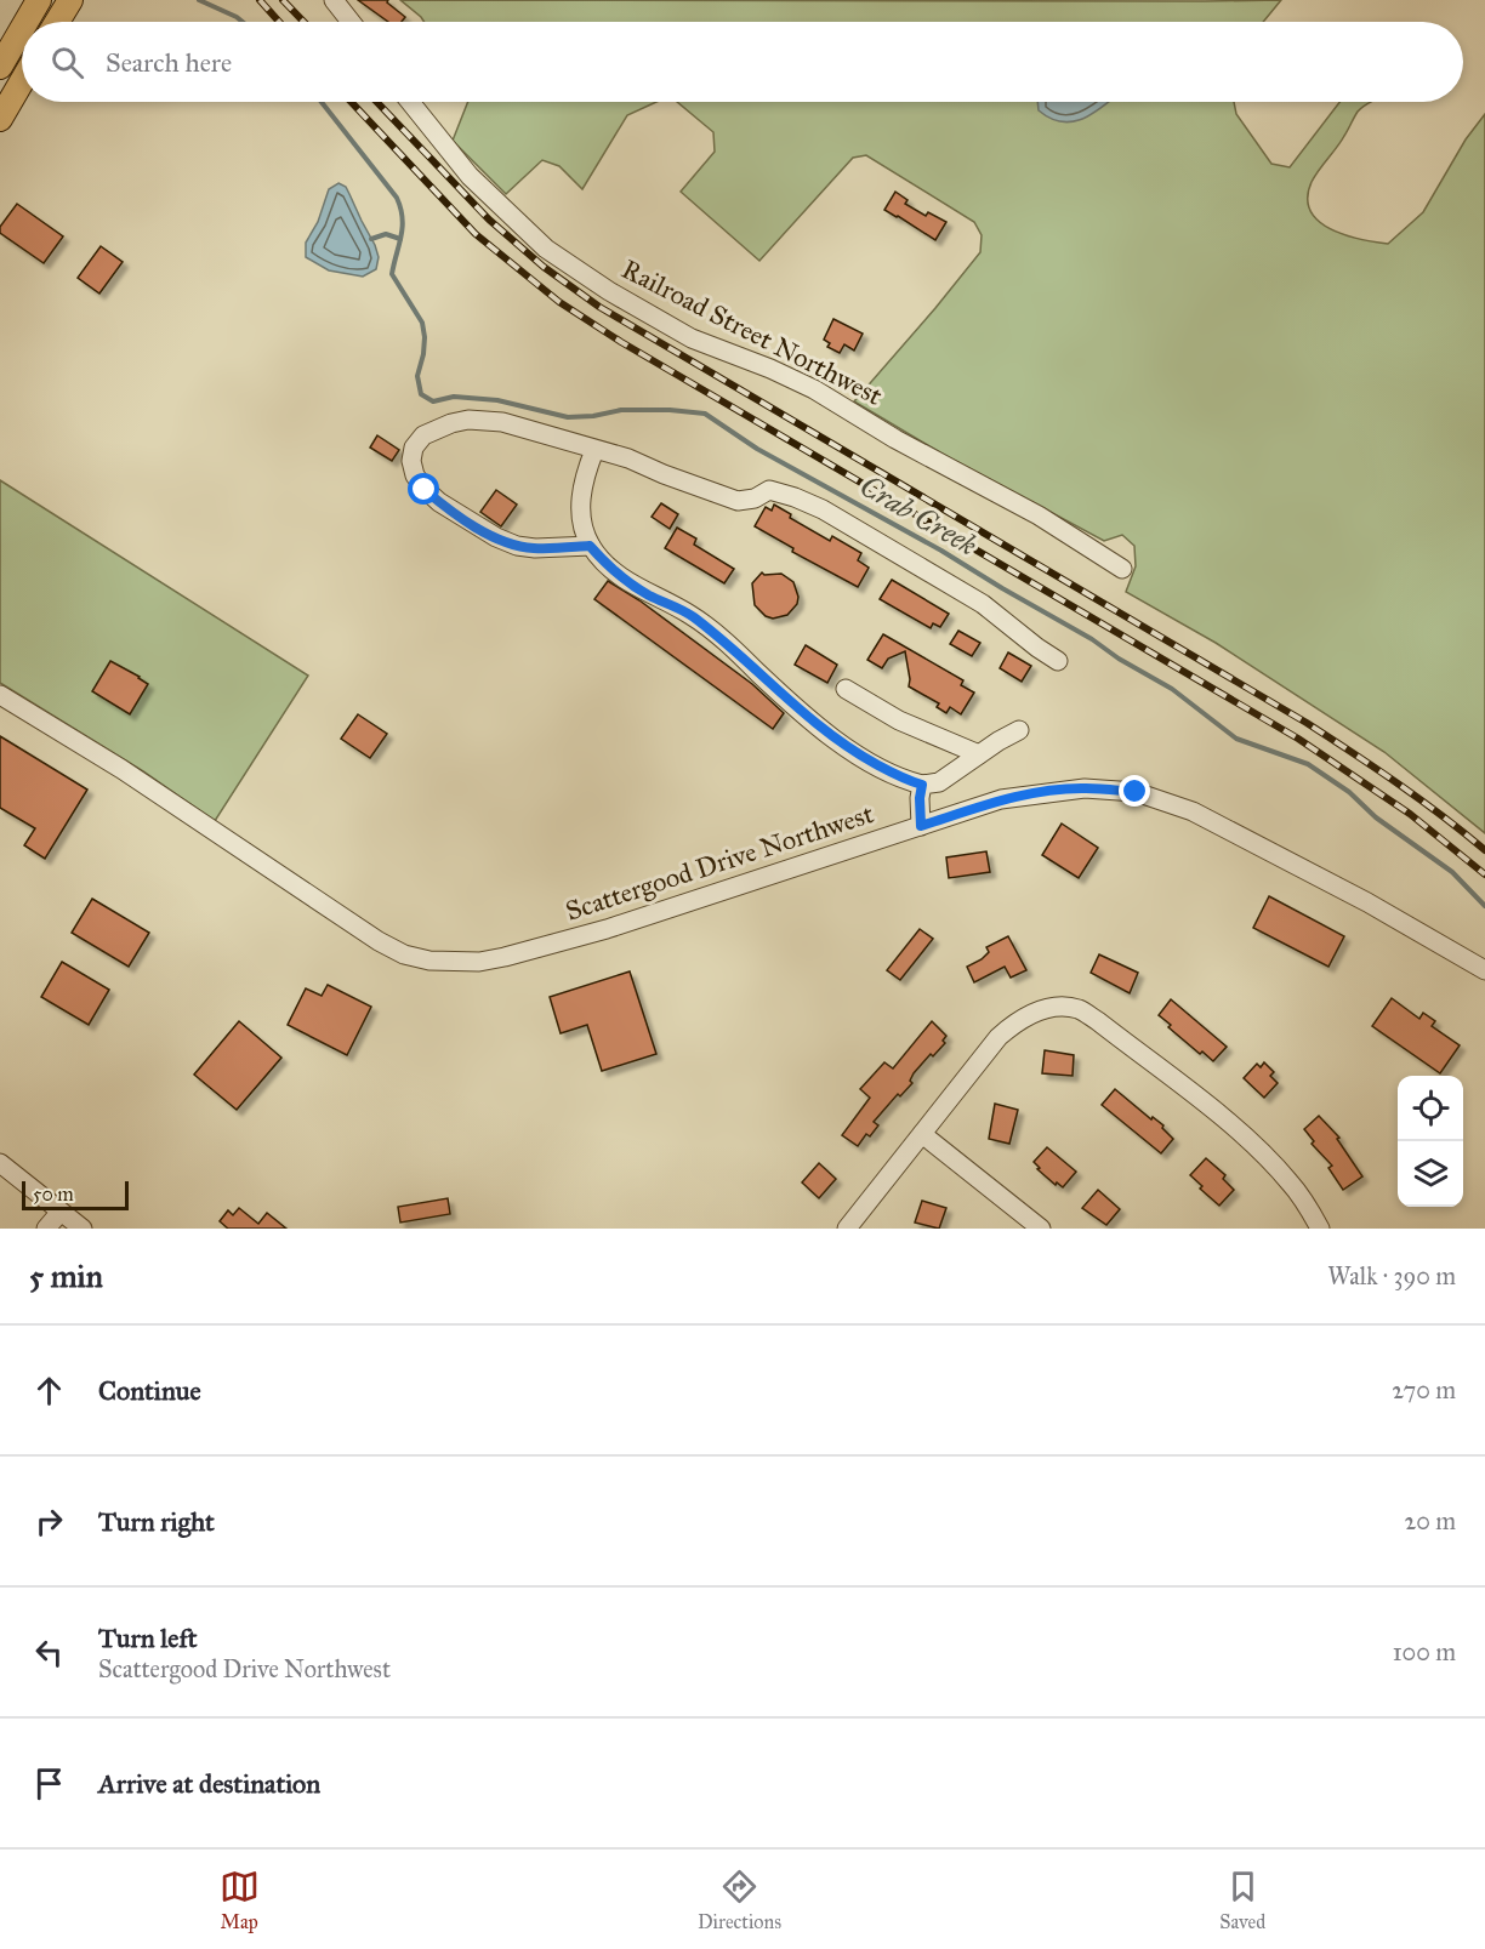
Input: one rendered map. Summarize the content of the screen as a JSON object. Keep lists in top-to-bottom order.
{
  "streets": {
    "street": ["Railroad Street Northwest", "Scattergood Drive Northwest"]
  },
  "water": ["Crab Creek"],
  "scale_bar": "50 m",
  "page": {
    "search": "Search here",
    "scale": "50 m",
    "heading": ["5 min", "Walk · 390 m"],
    "list": [
      ["Continue", "270 m"],
      ["Turn right", "20 m"],
      ["Turn left", "Scattergood Drive Northwest", "100 m"],
      "Arrive at destination"
    ],
    "nav": ["Map", "Directions", "Saved"]
  }
}
